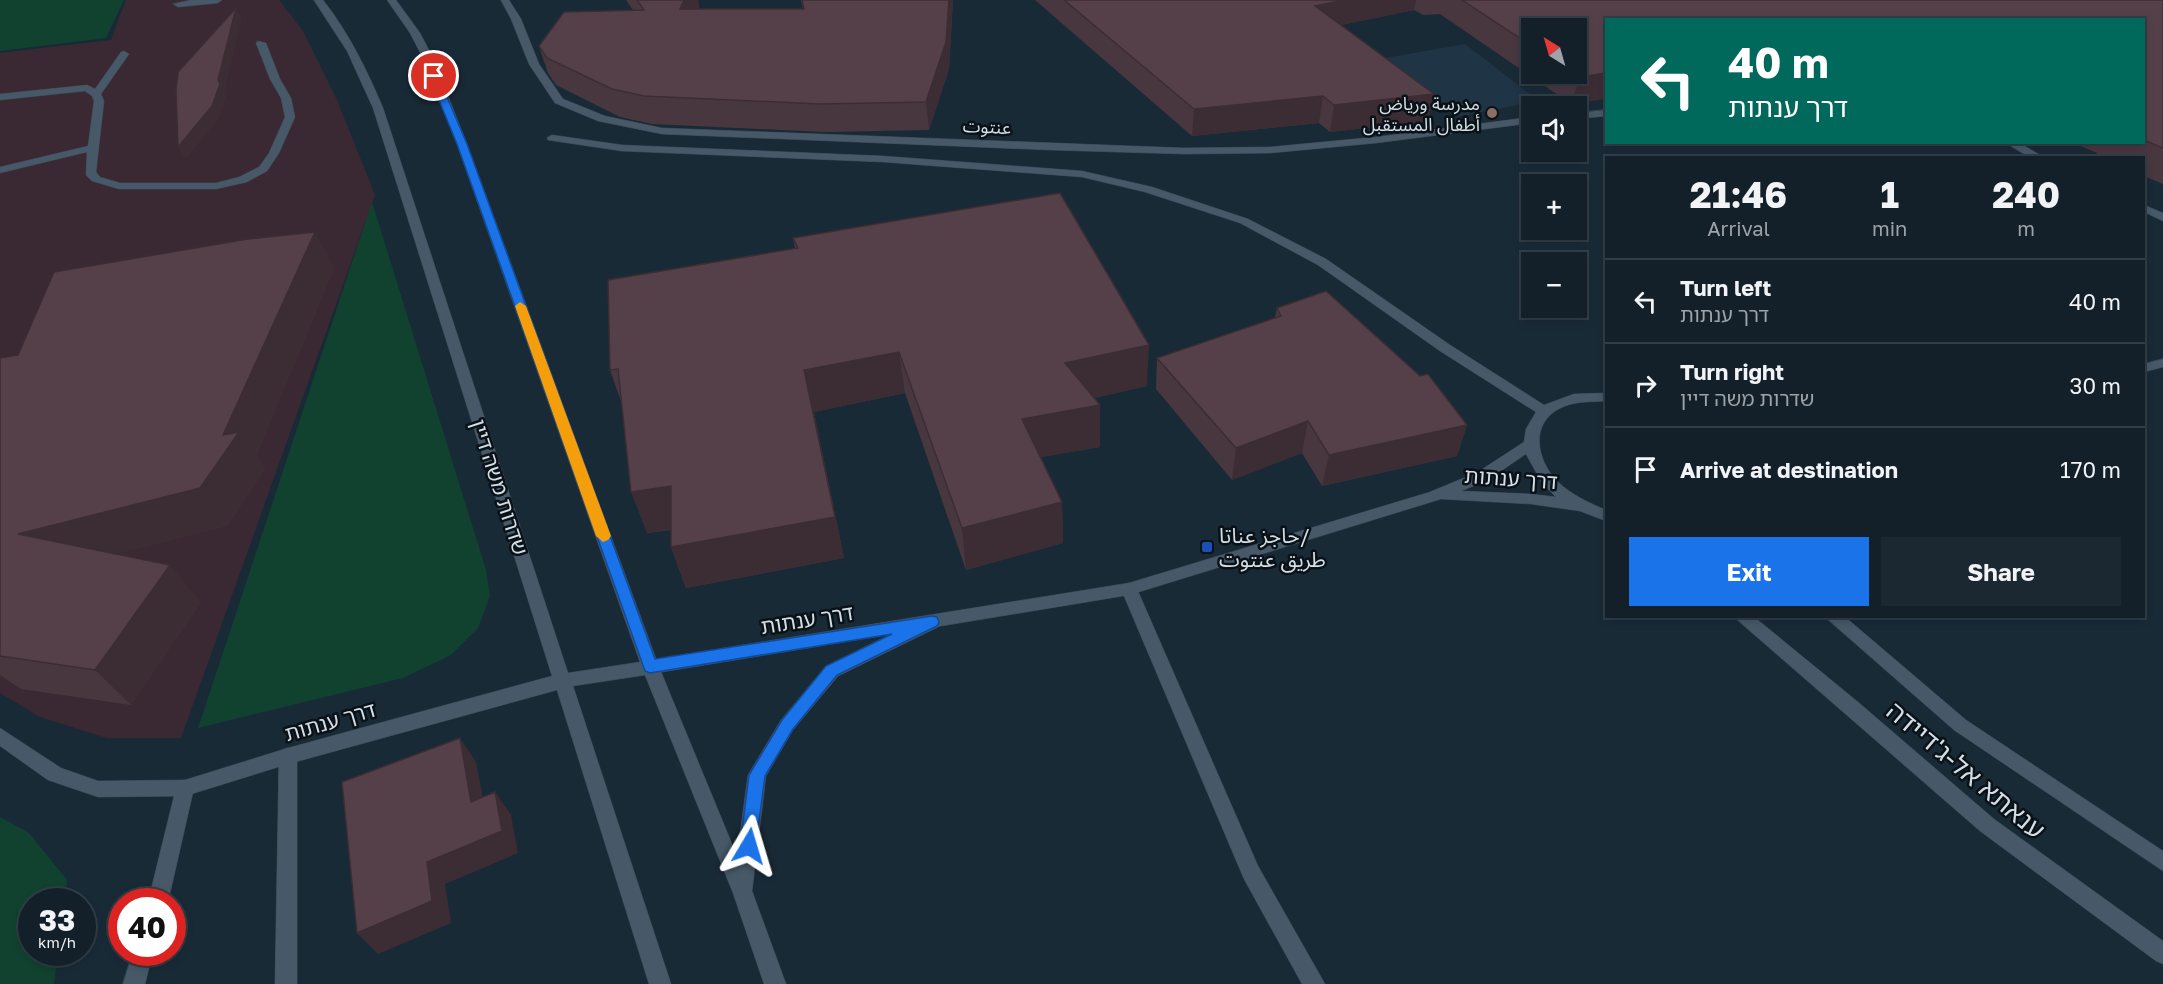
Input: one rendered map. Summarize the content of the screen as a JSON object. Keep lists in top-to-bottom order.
{
  "streets": {
    "street": [
      "عنتوت",
      "דרך ענתות",
      "שדרות משה דיין",
      "ענאתא אל-ג'דיידה"
    ]
  },
  "crossings": [
    ["דרך ענתות", "שדרות משה דיין"]
  ],
  "places": {
    "other": ["مدرسة ورياض أطفال المستقبل"],
    "transit": ["حاجز عناتا/ طريق عنتوت"]
  },
  "north": "top left",
  "page": {
    "map_buttons": ["+", "−"],
    "turn": ["40 m", "דרך ענתות"],
    "eta": [
      "21:46",
      "Arrival",
      "1",
      "min",
      "240",
      "m"
    ],
    "list": [
      {
        "name": "Turn left",
        "note": "דרך ענתות",
        "value": "40 m"
      },
      {
        "name": "Turn right",
        "note": "שדרות משה דיין",
        "value": "30 m"
      },
      {
        "name": "Arrive at destination",
        "value": "170 m"
      }
    ],
    "buttons": ["Exit", "Share"],
    "speed": "33 km/h",
    "limit": "40"
  }
}
